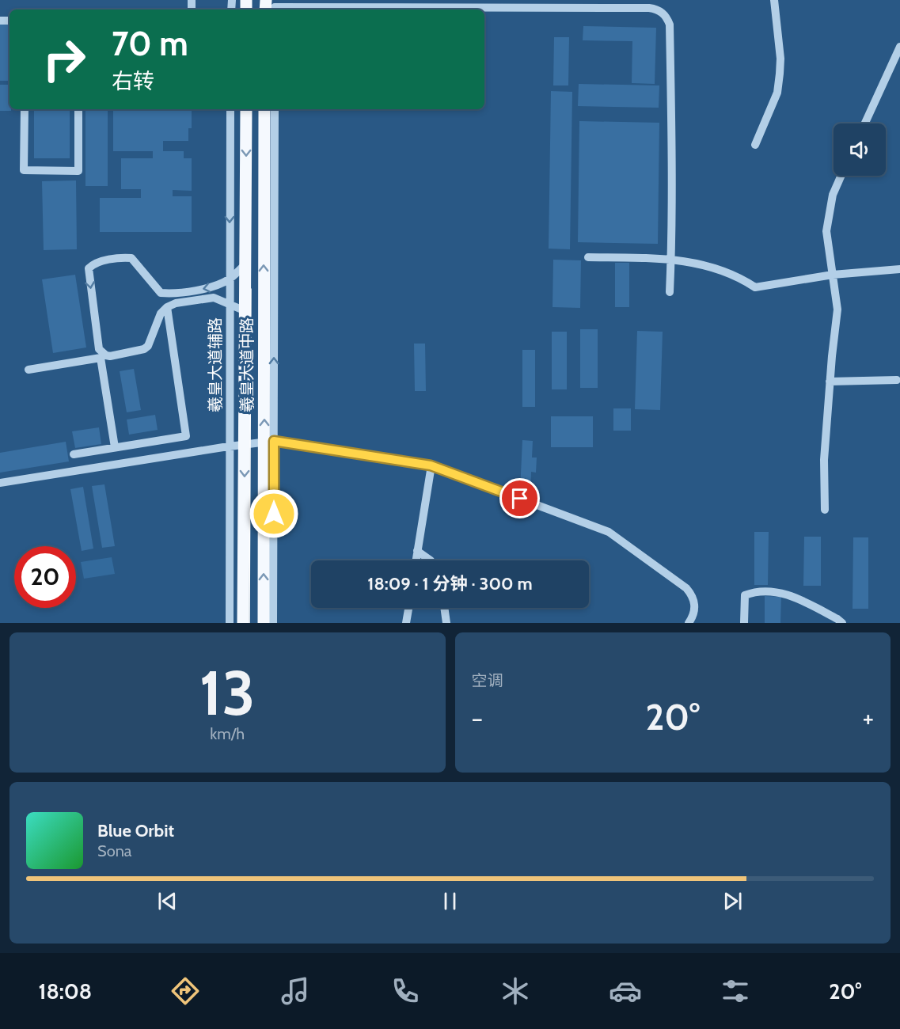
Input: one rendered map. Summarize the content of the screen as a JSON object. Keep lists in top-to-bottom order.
{
  "streets": {
    "main road": ["羲皇大道中路"],
    "street": ["羲皇大道辅路"]
  },
  "page": {
    "turn": ["70 m", "右转"],
    "limit": "20",
    "trip": "18:09 · 1 分钟 · 300 m",
    "tile": [
      ["13", "km/h"],
      "空调"
    ],
    "heat": ["−", "20°", "+"],
    "song": ["Blue Orbit", "Sona"],
    "tabs": ["18:08", "20°"]
  }
}
